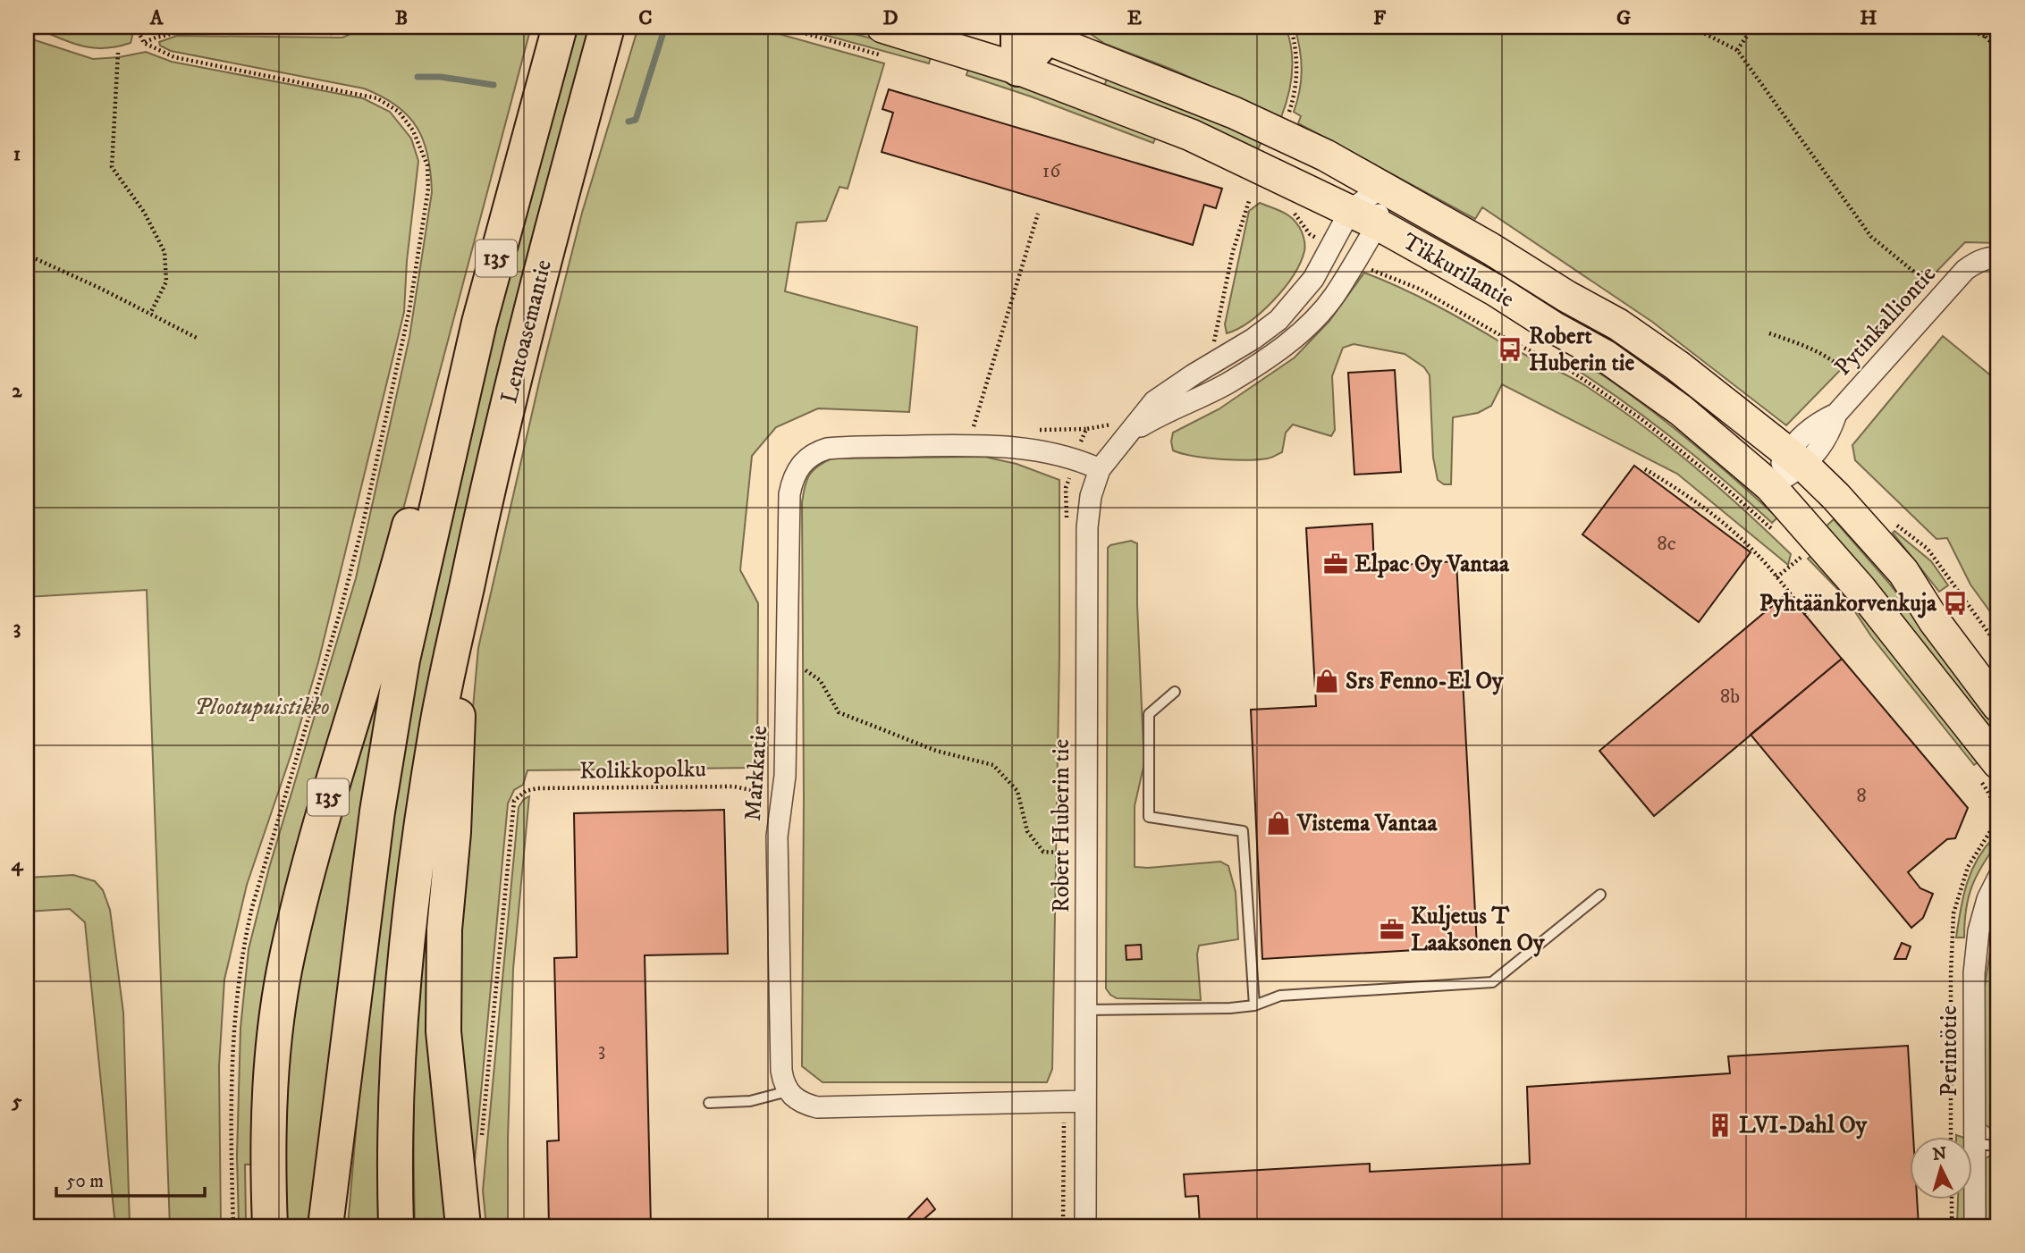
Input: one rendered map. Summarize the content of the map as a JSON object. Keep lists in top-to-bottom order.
{
  "streets": {
    "highway": ["135", "Lentoasemantie"],
    "main road": ["Tikkurilantie"],
    "street": [
      "Pytinkalliontie",
      "Markkatie",
      "Robert Huberin tie",
      "Perintötie"
    ],
    "path": ["Kolikkopolku"]
  },
  "crossings": [
    ["135", "Lentoasemantie"],
    ["Tikkurilantie", "Pytinkalliontie"],
    ["Tikkurilantie", "Robert Huberin tie"],
    ["Markkatie", "Robert Huberin tie"]
  ],
  "parks": ["Plootupuistikko"],
  "places": {
    "bus stop": ["Robert Huberin tie", "Pyhtäänkorvenkuja"],
    "office": ["Elpac Oy Vantaa", "Kuljetus T Laaksonen Oy"],
    "shop": ["Srs Fenno-El Oy", "Vistema Vantaa"],
    "building": ["LVI-Dahl Oy"]
  },
  "house_numbers": [
    "16",
    "8c",
    "8b",
    "8",
    "3"
  ],
  "scale_bar": "50 m",
  "north": "top",
  "grid": {
    "columns": [
      "A",
      "B",
      "C",
      "D",
      "E",
      "F",
      "G",
      "H"
    ],
    "rows": [
      "1",
      "2",
      "3",
      "4",
      "5"
    ]
  }
}
